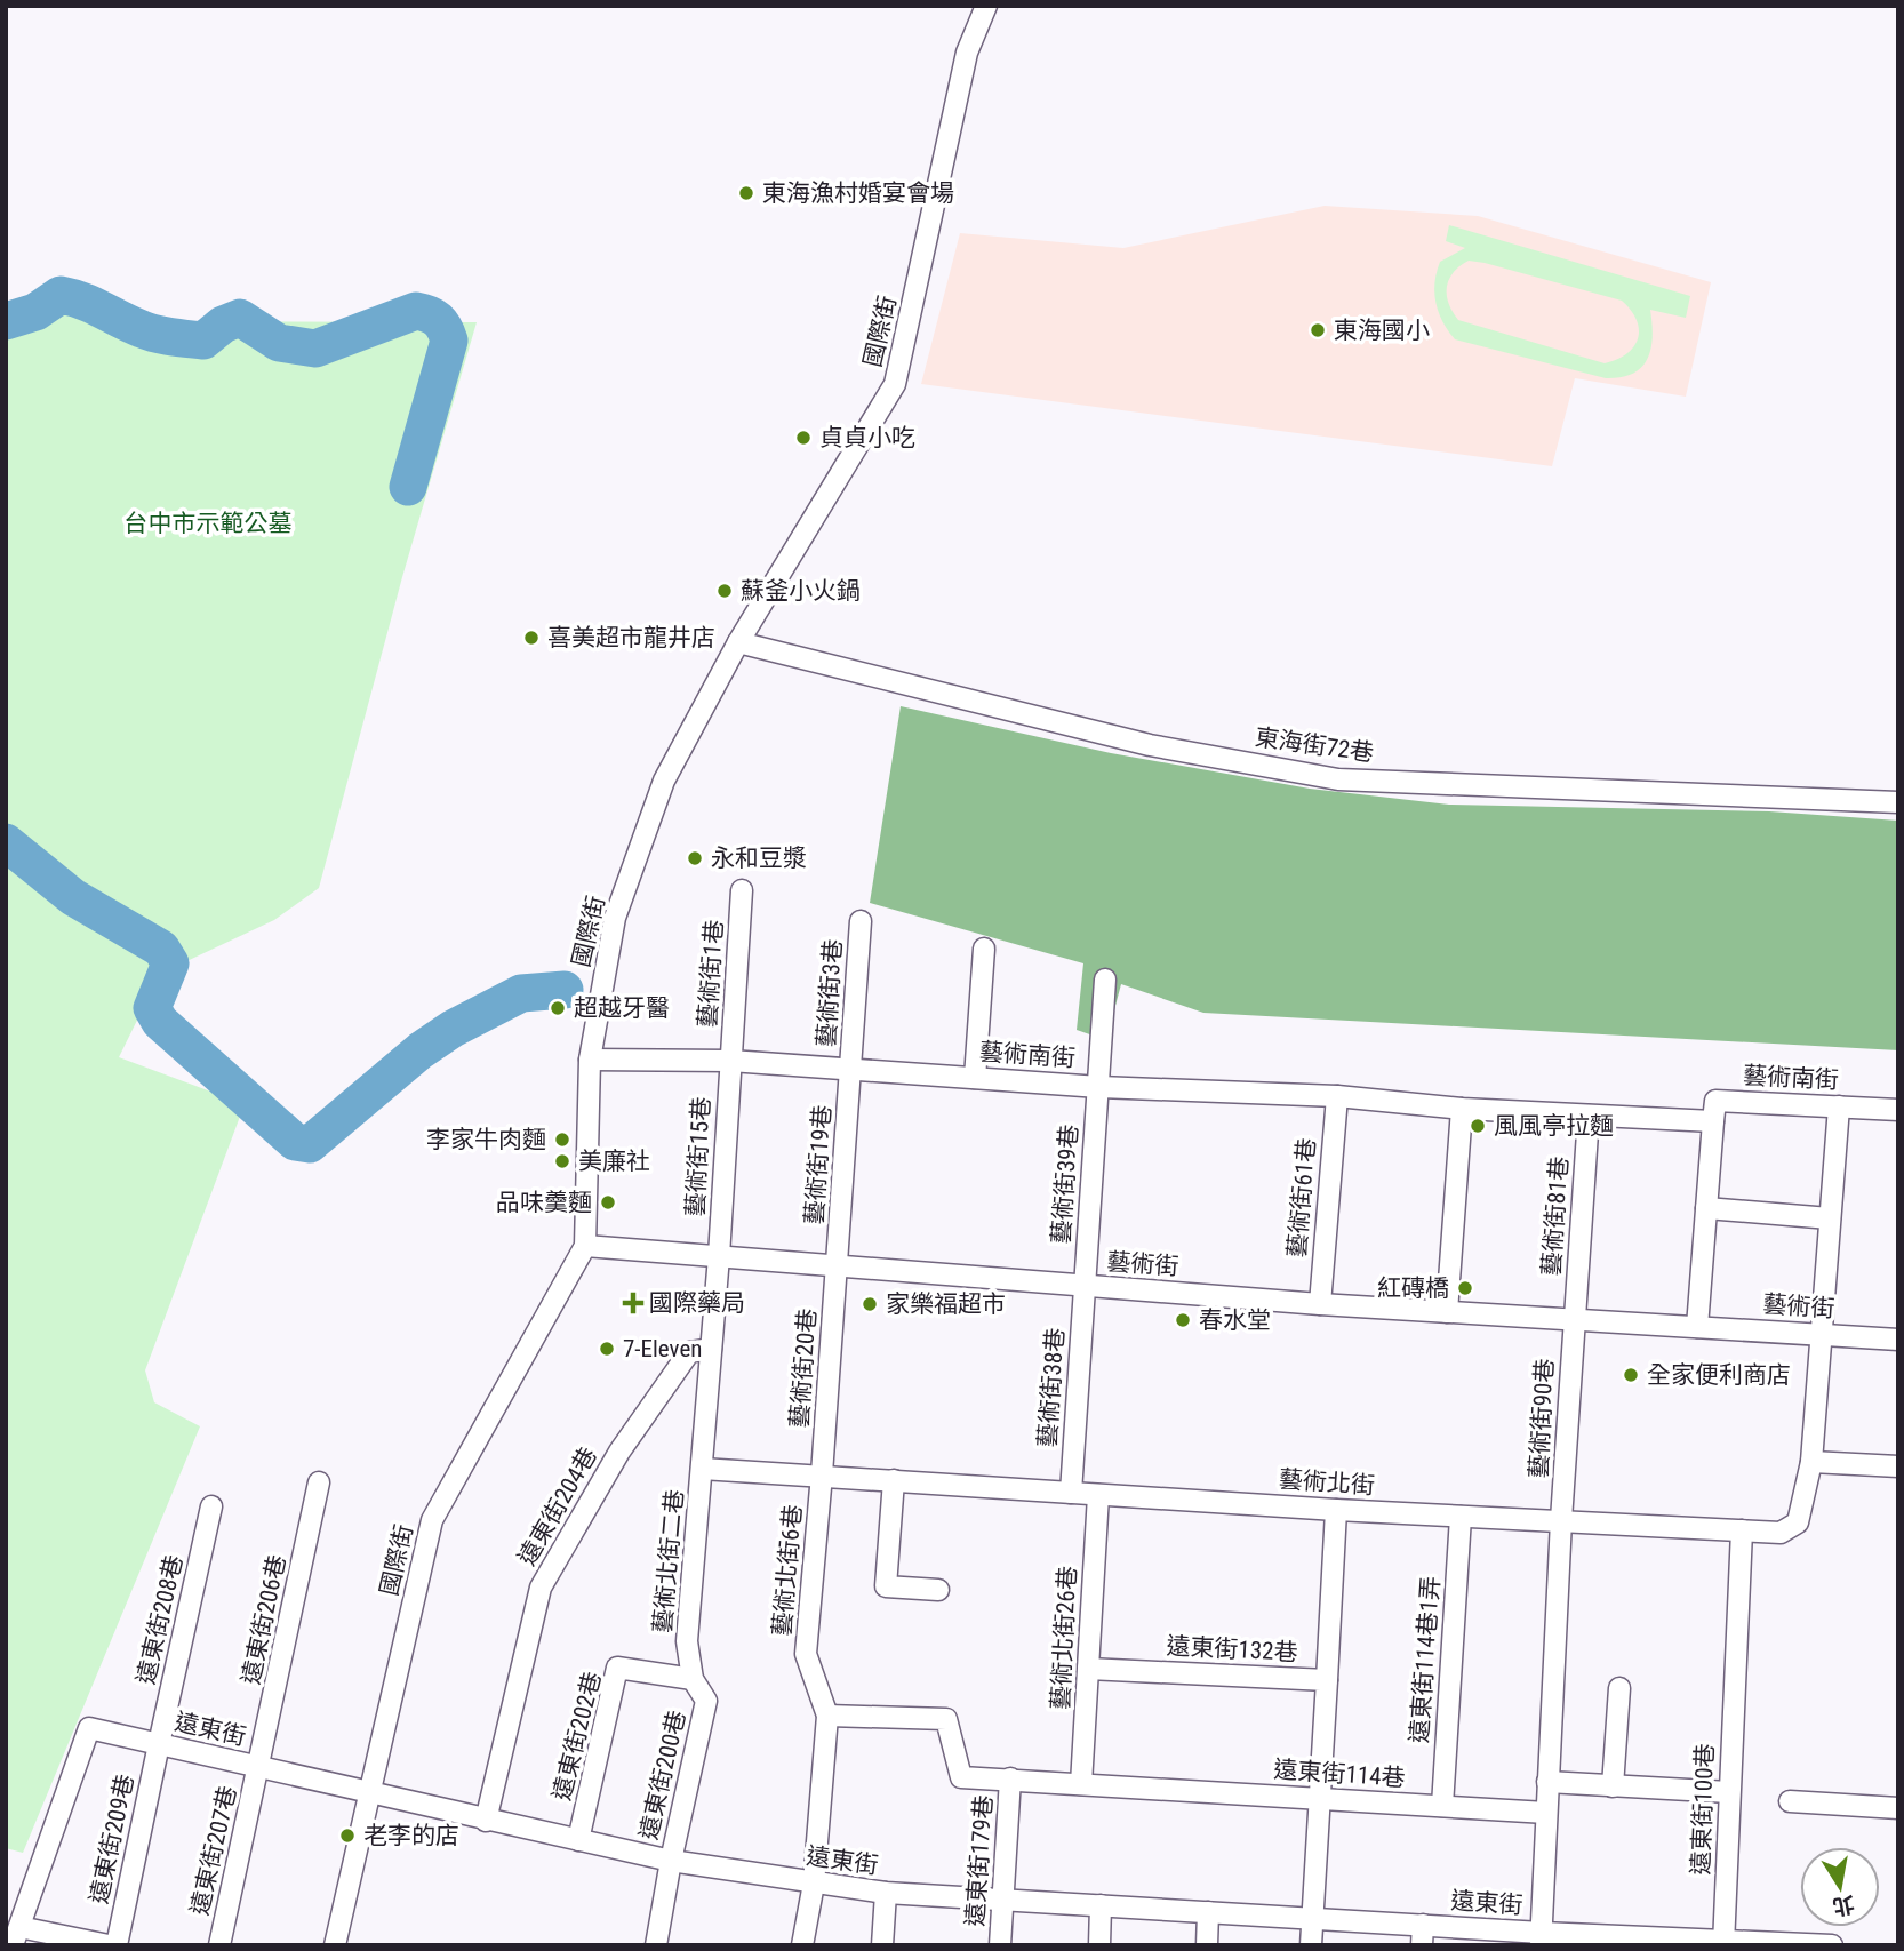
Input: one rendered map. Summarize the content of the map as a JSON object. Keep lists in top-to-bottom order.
{
  "streets": {
    "street": [
      "國際街",
      "東海街72巷",
      "藝術街1巷",
      "藝術街3巷",
      "藝術南街",
      "藝術街15巷",
      "藝術街19巷",
      "藝術街39巷",
      "藝術街61巷",
      "藝術街81巷",
      "藝術街",
      "藝術街20巷",
      "藝術街38巷",
      "藝術街90巷",
      "藝術北街",
      "遠東街204巷",
      "藝術北街二巷",
      "藝術北街6巷",
      "遠東街208巷",
      "遠東街206巷",
      "藝術北街26巷",
      "遠東街132巷",
      "遠東街114巷1弄",
      "遠東街",
      "遠東街202巷",
      "遠東街114巷",
      "遠東街200巷",
      "遠東街100巷",
      "遠東街209巷",
      "遠東街207巷",
      "遠東街179巷"
    ]
  },
  "crossings": [
    ["國際街", "東海街72巷"],
    ["國際街", "藝術南街"],
    ["國際街", "藝術街"],
    ["國際街", "遠東街"],
    ["藝術街1巷", "藝術南街"],
    ["藝術街1巷", "藝術街15巷"],
    ["藝術街3巷", "藝術南街"],
    ["藝術街3巷", "藝術街19巷"],
    ["藝術南街", "藝術街15巷"],
    ["藝術南街", "藝術街19巷"],
    ["藝術南街", "藝術街39巷"],
    ["藝術南街", "藝術街61巷"],
    ["藝術南街", "藝術街81巷"],
    ["藝術南街", "藝術北街"],
    ["藝術街15巷", "藝術街"],
    ["藝術街15巷", "遠東街204巷"],
    ["藝術街15巷", "藝術北街二巷"],
    ["藝術街19巷", "藝術街"],
    ["藝術街19巷", "藝術街20巷"],
    ["藝術街39巷", "藝術街"],
    ["藝術街39巷", "藝術街38巷"],
    ["藝術街61巷", "藝術街"],
    ["藝術街81巷", "藝術街"],
    ["藝術街81巷", "藝術街90巷"],
    ["藝術街", "藝術街20巷"],
    ["藝術街", "藝術街38巷"],
    ["藝術街", "藝術街90巷"],
    ["藝術街", "藝術北街"],
    ["藝術街20巷", "藝術北街"],
    ["藝術街20巷", "藝術北街6巷"],
    ["藝術街38巷", "藝術北街"],
    ["藝術街90巷", "藝術北街"],
    ["藝術街90巷", "遠東街114巷"],
    ["藝術北街", "藝術北街二巷"],
    ["藝術北街", "藝術北街6巷"],
    ["藝術北街", "藝術北街26巷"],
    ["藝術北街", "遠東街114巷1弄"],
    ["藝術北街", "遠東街100巷"],
    ["遠東街204巷", "藝術北街二巷"],
    ["遠東街204巷", "遠東街"],
    ["藝術北街二巷", "遠東街202巷"],
    ["藝術北街二巷", "遠東街200巷"],
    ["藝術北街6巷", "遠東街114巷"],
    ["遠東街208巷", "遠東街"],
    ["遠東街208巷", "遠東街209巷"],
    ["遠東街206巷", "遠東街"],
    ["遠東街206巷", "遠東街207巷"],
    ["藝術北街26巷", "遠東街132巷"],
    ["藝術北街26巷", "遠東街114巷"],
    ["遠東街132巷", "遠東街"],
    ["遠東街132巷", "遠東街114巷"],
    ["遠東街114巷1弄", "遠東街114巷"],
    ["遠東街", "遠東街202巷"],
    ["遠東街", "遠東街200巷"],
    ["遠東街", "遠東街100巷"],
    ["遠東街", "遠東街209巷"],
    ["遠東街", "遠東街207巷"],
    ["遠東街", "遠東街179巷"],
    ["遠東街114巷", "遠東街179巷"]
  ],
  "parks": ["台中市示範公墓"],
  "places": {
    "other": [
      "東海漁村婚宴會場",
      "東海國小",
      "貞貞小吃",
      "蘇釜小火鍋",
      "喜美超市龍井店",
      "永和豆漿",
      "超越牙醫",
      "風風亭拉麵",
      "李家牛肉麵",
      "美廉社",
      "品味羹麵",
      "紅磚橋",
      "家樂福超市",
      "春水堂",
      "7-Eleven",
      "全家便利商店",
      "老李的店"
    ],
    "health": ["國際藥局"]
  },
  "north": "bottom"
}
